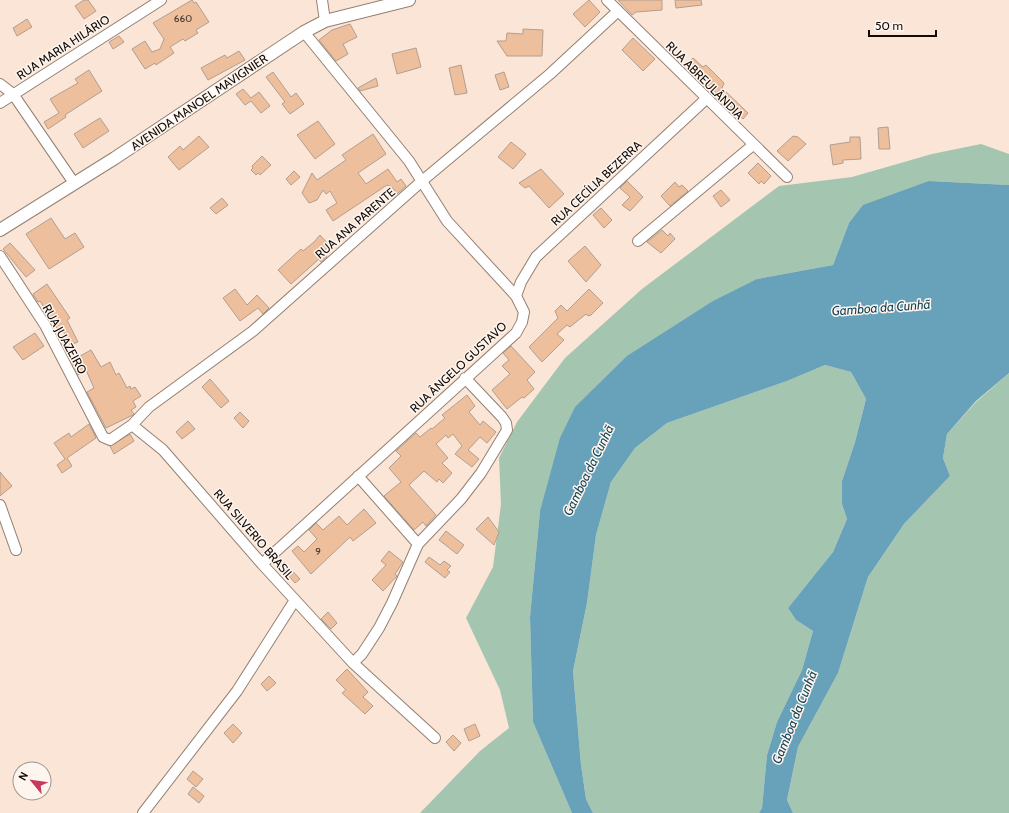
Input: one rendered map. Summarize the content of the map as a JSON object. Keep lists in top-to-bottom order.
{
  "streets": {
    "street": [
      "RUA MARIA HILÁRIO",
      "RUA ABREULÂNDIA",
      "AVENIDA MANOEL MAVIGNIER",
      "RUA CECÍLIA BEZERRA",
      "RUA ANA PARENTE",
      "RUA JUAZEIRO",
      "RUA ÂNGELO GUSTAVO",
      "RUA SILVERIO BRASIL"
    ]
  },
  "crossings": [
    ["RUA ABREULÂNDIA", "RUA CECÍLIA BEZERRA"],
    ["RUA ABREULÂNDIA", "RUA ANA PARENTE"],
    ["AVENIDA MANOEL MAVIGNIER", "RUA ÂNGELO GUSTAVO"],
    ["RUA CECÍLIA BEZERRA", "RUA ÂNGELO GUSTAVO"],
    ["RUA ANA PARENTE", "RUA JUAZEIRO"],
    ["RUA ANA PARENTE", "RUA ÂNGELO GUSTAVO"],
    ["RUA ANA PARENTE", "RUA SILVERIO BRASIL"],
    ["RUA ÂNGELO GUSTAVO", "RUA SILVERIO BRASIL"]
  ],
  "water": ["Gamboa da Cunhã"],
  "house_numbers": ["660", "9"],
  "scale_bar": "50 m",
  "north": "top left"
}
